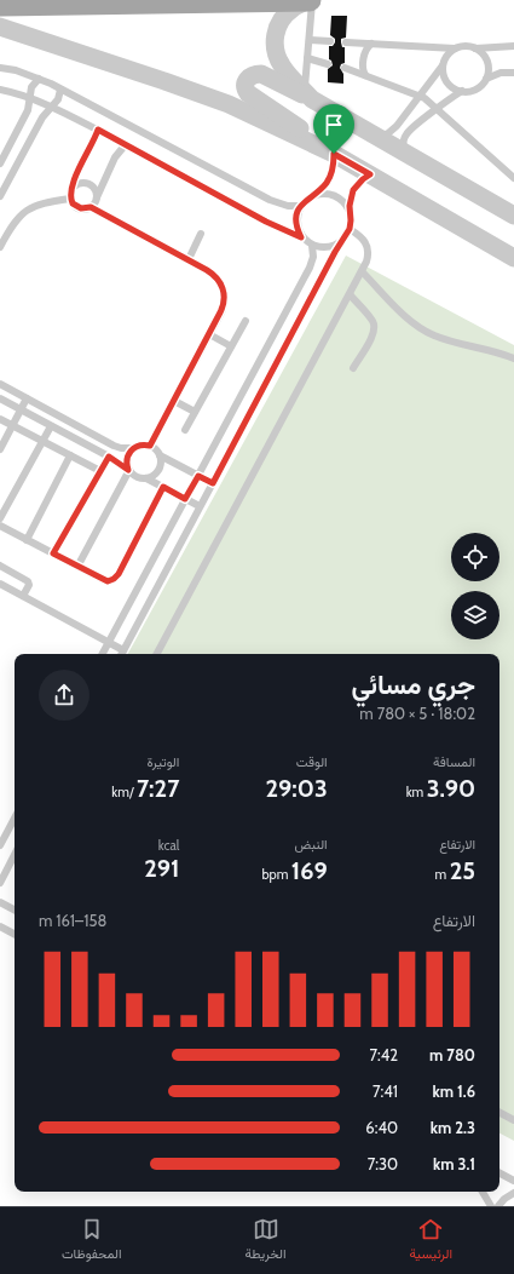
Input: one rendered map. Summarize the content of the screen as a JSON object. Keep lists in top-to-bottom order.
{
  "page": {
    "heading": ["جري مسائي", "18:02 · 5 × 780 m"],
    "stats": [
      ["المسافة", "3.90 km"],
      ["الوقت", "29:03"],
      ["الوتيرة", "7:27 /km"],
      ["الارتفاع", "25 m"],
      ["النبض", "169 bpm"],
      ["kcal", "291"]
    ],
    "chart": ["الارتفاع", "158–161 m"],
    "list": [
      {
        "name": "780 m",
        "note": "7:42"
      },
      {
        "name": "1.6 km",
        "note": "7:41"
      },
      {
        "name": "2.3 km",
        "note": "6:40"
      },
      {
        "name": "3.1 km",
        "note": "7:30"
      }
    ],
    "tabs": ["الرئيسية", "الخريطة", "المحفوظات"]
  }
}
